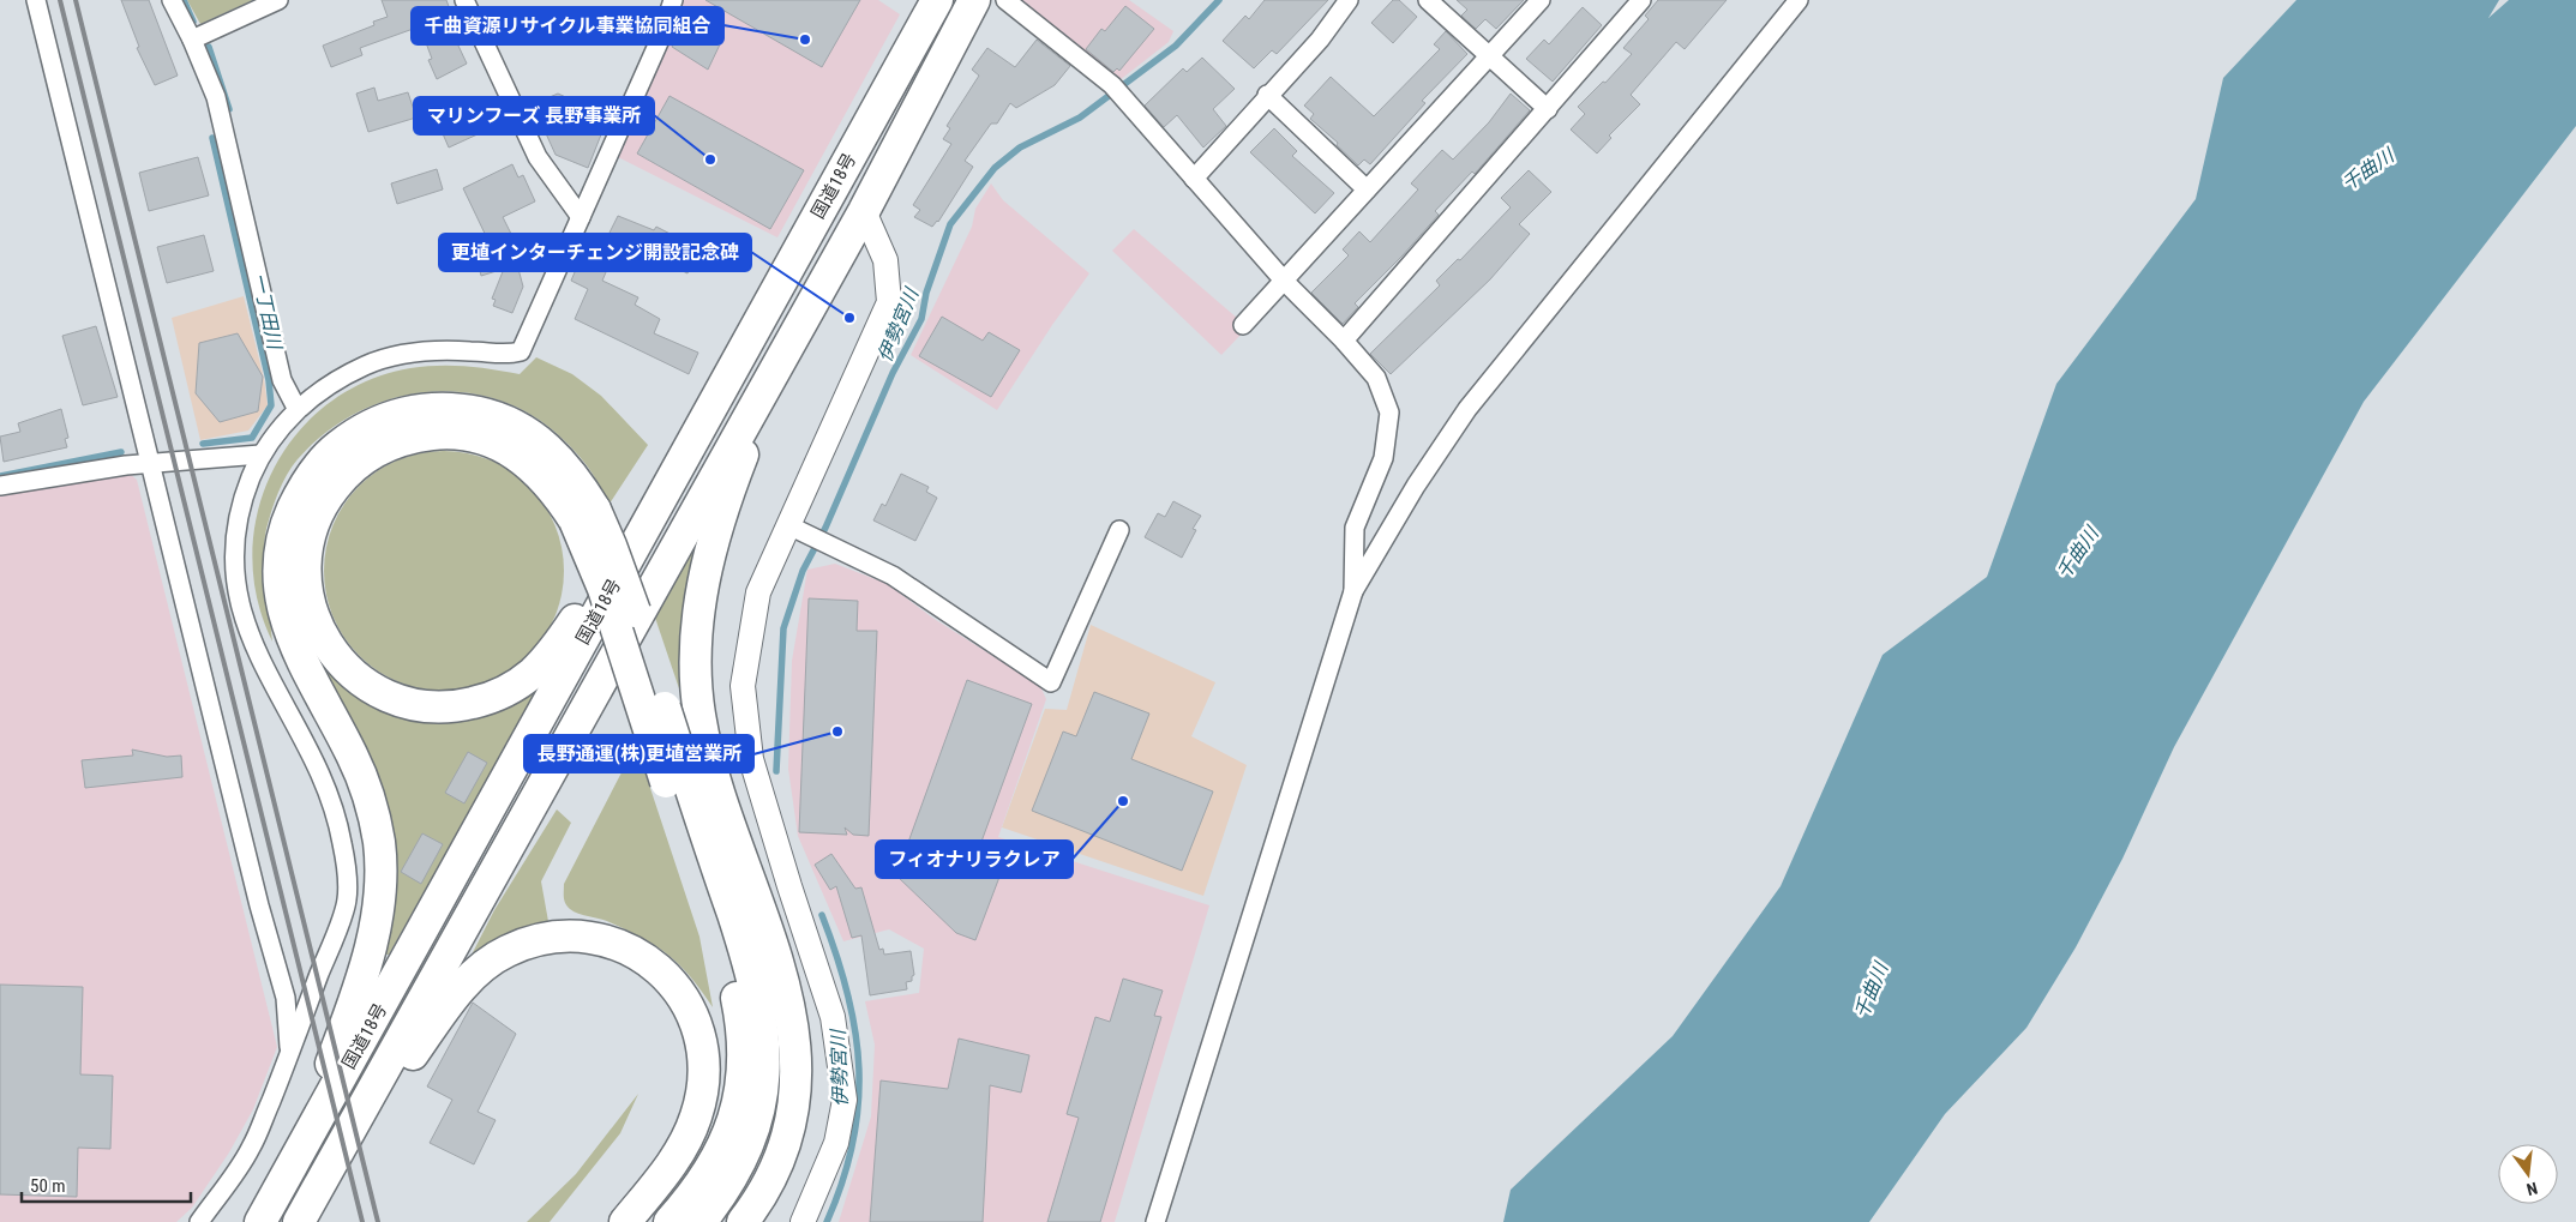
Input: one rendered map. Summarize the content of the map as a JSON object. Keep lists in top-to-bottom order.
{
  "streets": {
    "highway": ["国道18号"]
  },
  "water": ["千曲川", "一丁田川", "伊勢宮川"],
  "places": [
    "千曲資源リサイクル事業協同組合",
    "マリンフーズ 長野事業所",
    "更埴インターチェンジ開設記念碑",
    "長野通運(株)更埴営業所",
    "フィオナリラクレア"
  ],
  "scale_bar": "50 m",
  "north": "bottom"
}
